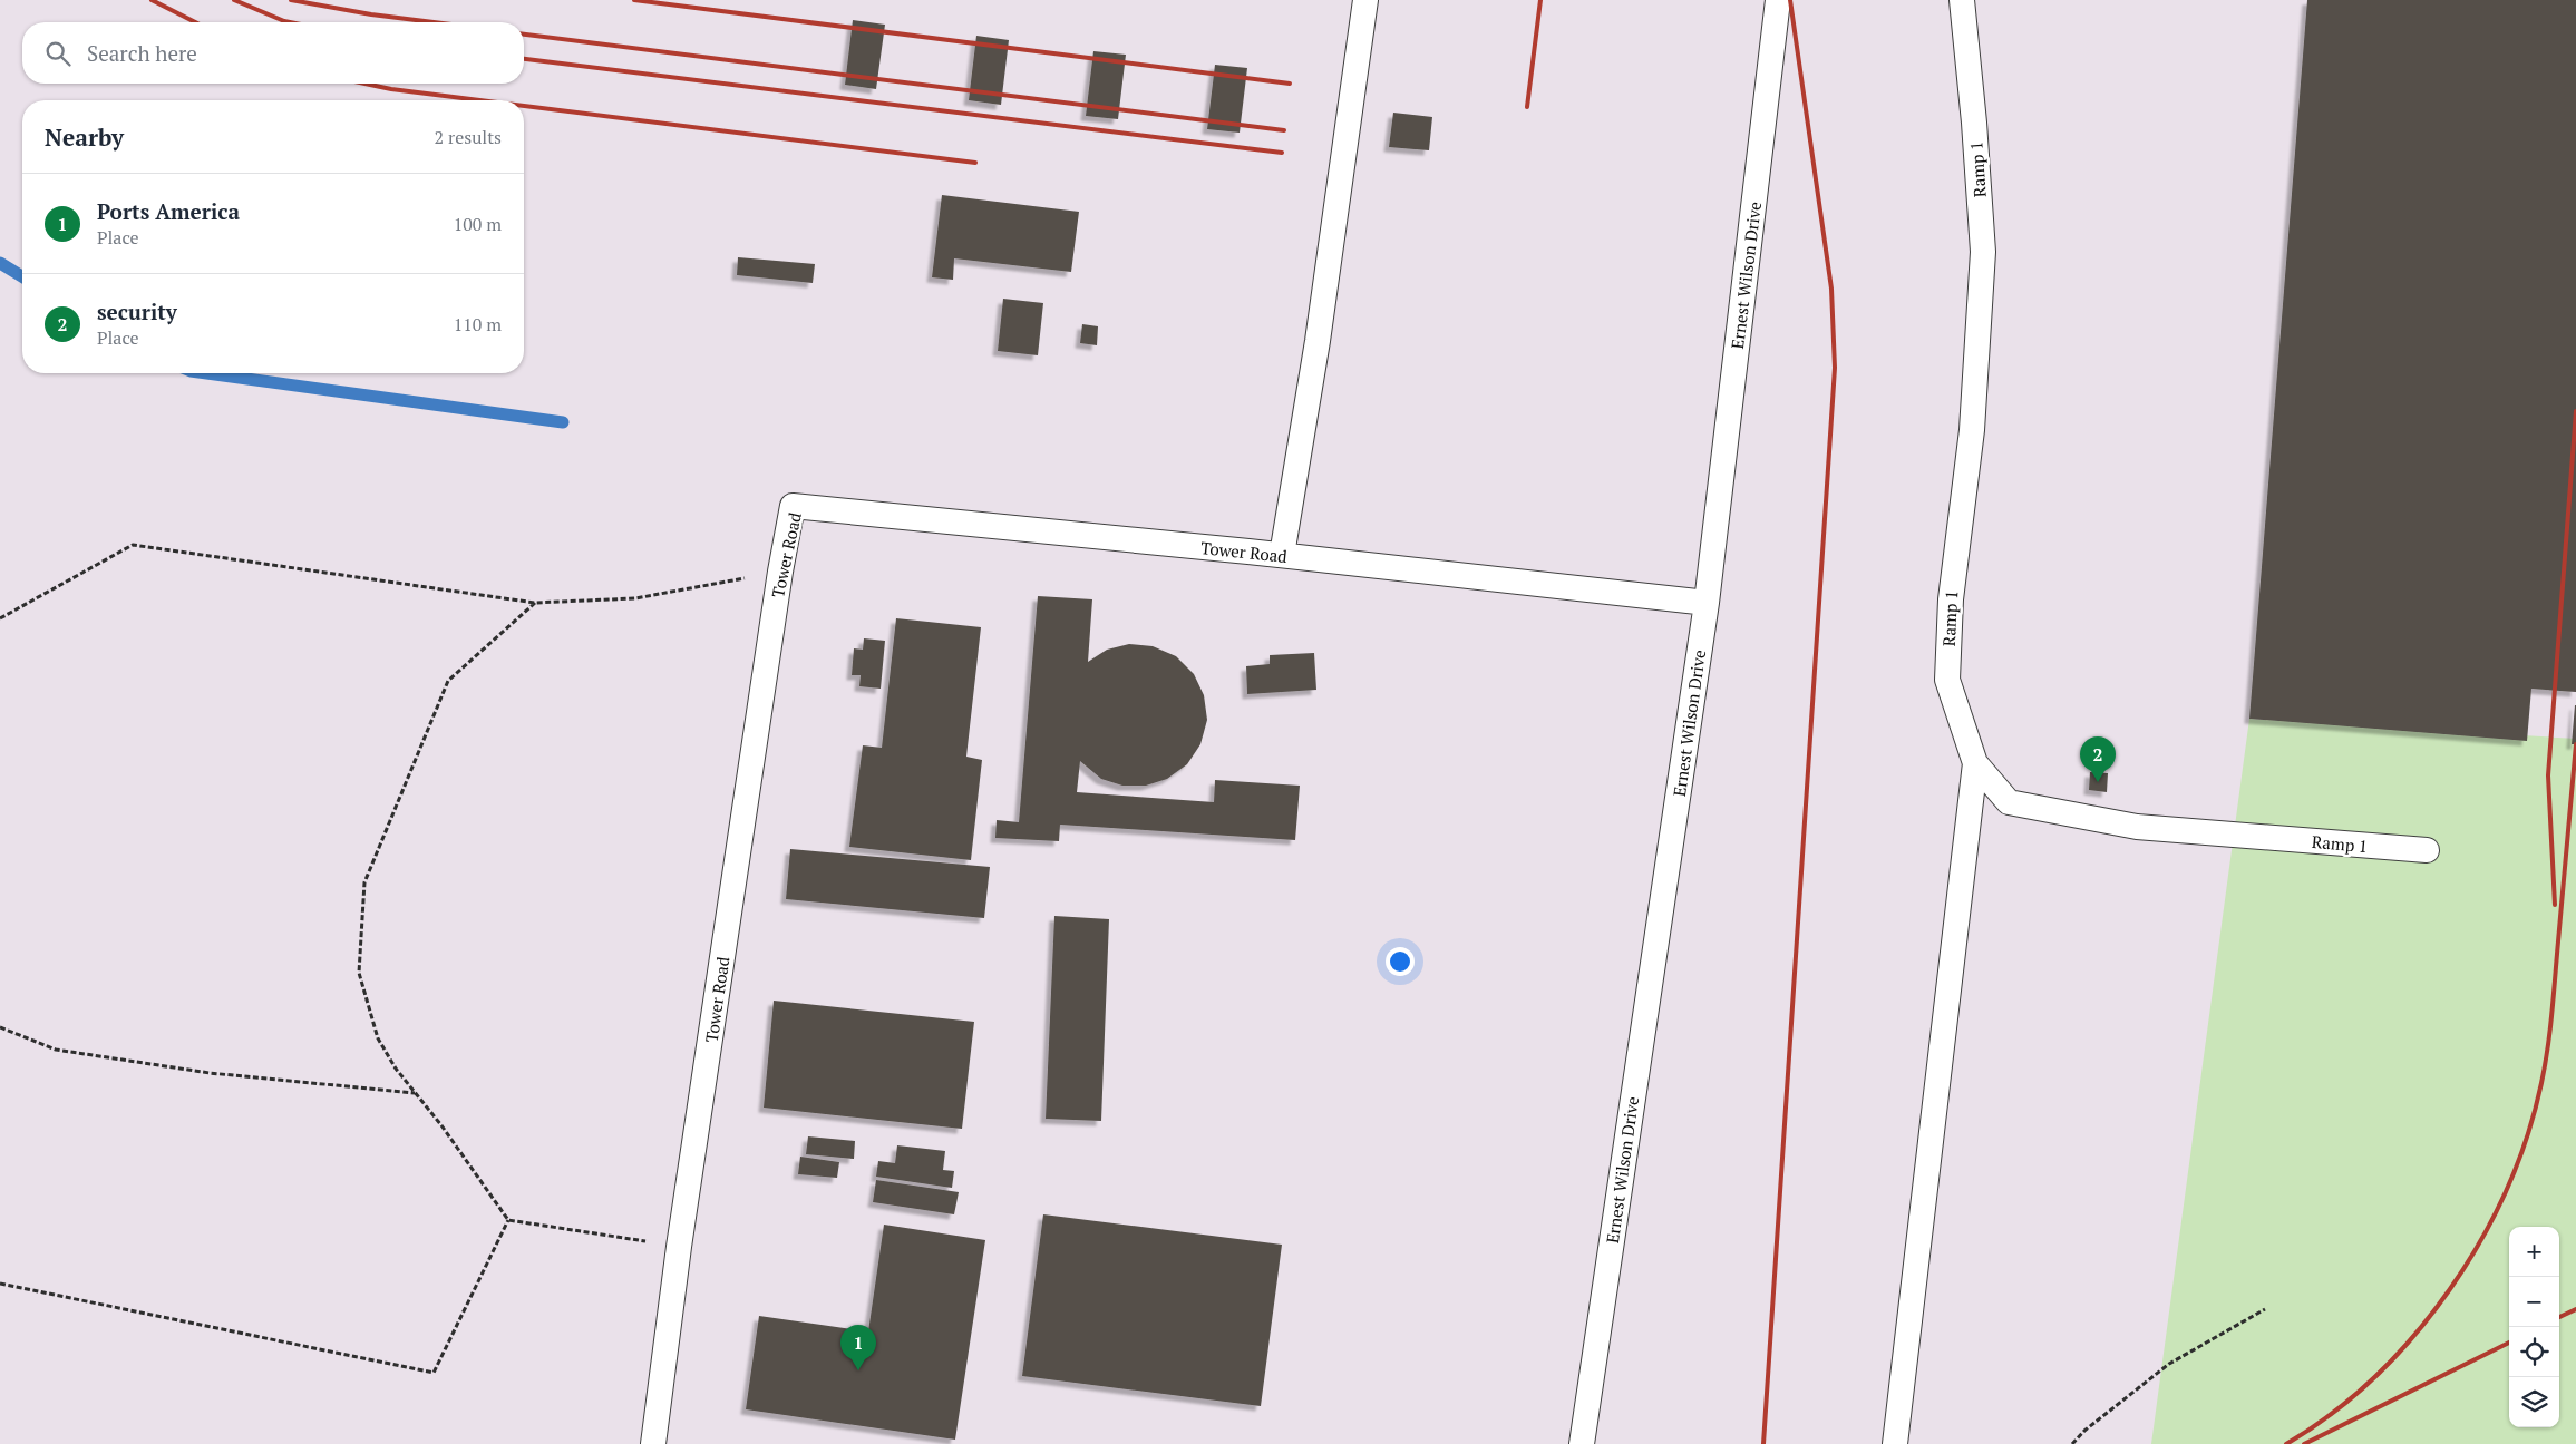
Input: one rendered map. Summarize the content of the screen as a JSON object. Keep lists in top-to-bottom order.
{
  "streets": {
    "lane": ["Ramp 1", "Ernest Wilson Drive", "Tower Road"]
  },
  "crossings": [
    ["Ernest Wilson Drive", "Tower Road"]
  ],
  "page": {
    "search": "Search here",
    "heading": ["Nearby", "2 results"],
    "list": [
      {
        "mark": "1",
        "name": "Ports America",
        "note": "Place",
        "value": "100 m"
      },
      {
        "mark": "2",
        "name": "security",
        "note": "Place",
        "value": "110 m"
      }
    ],
    "pins": ["2", "1"],
    "map_buttons": ["+", "−"]
  }
}
